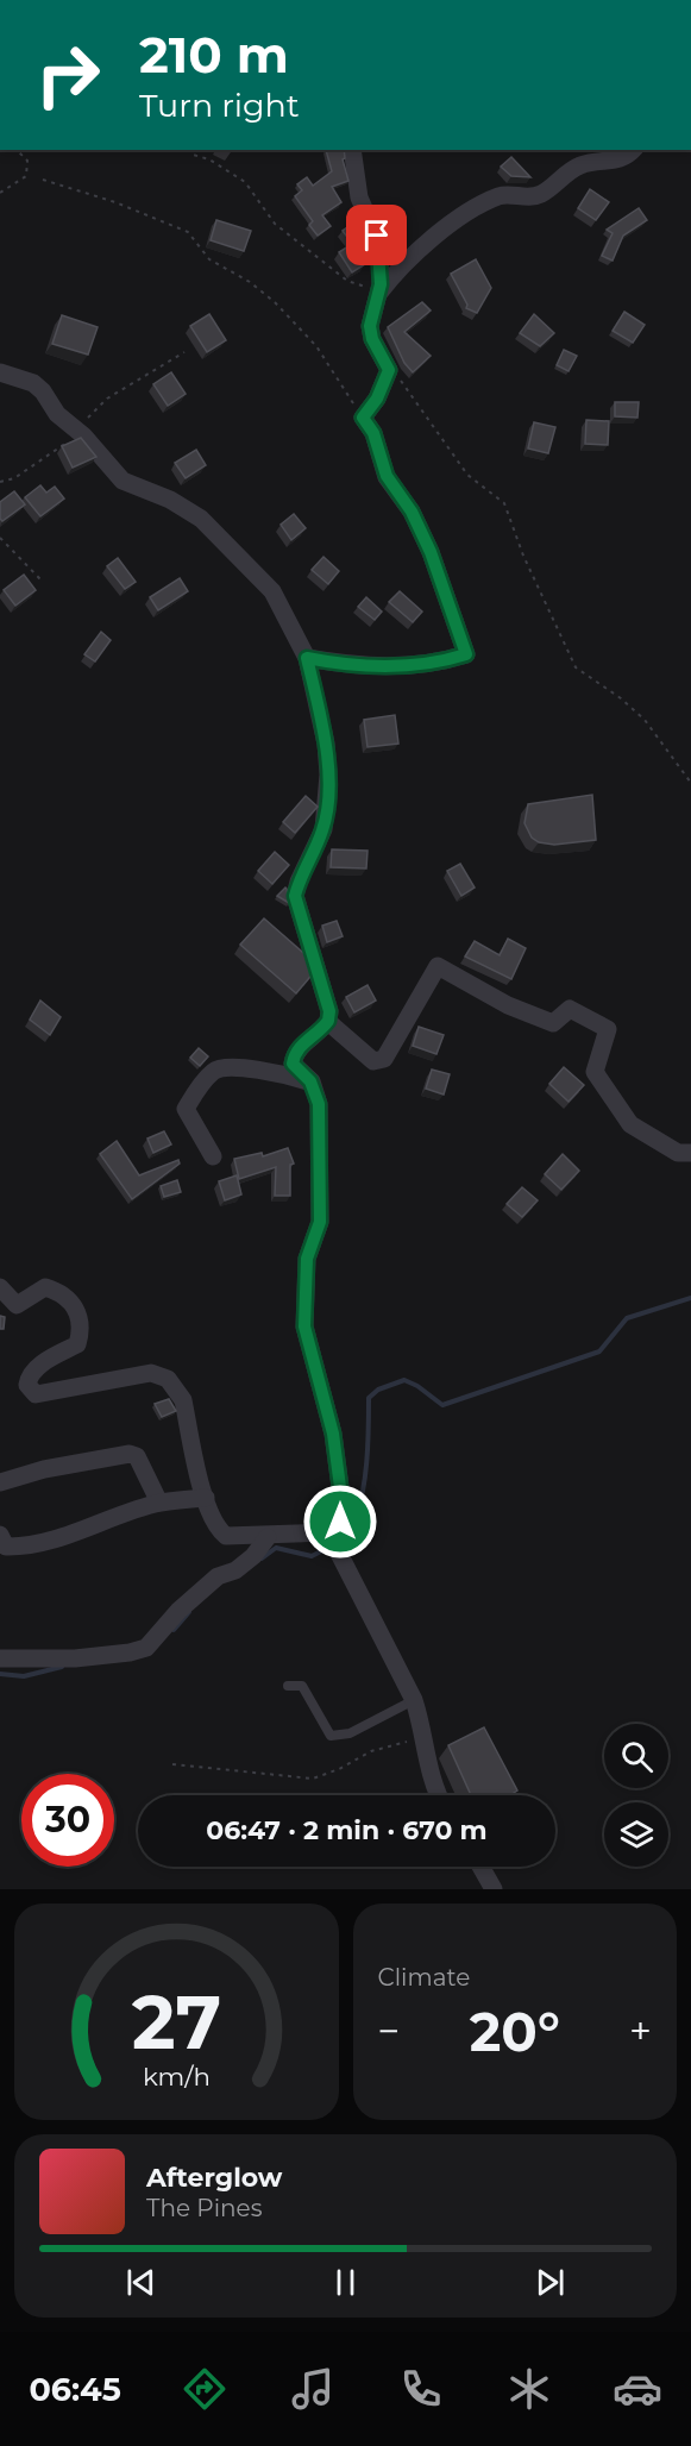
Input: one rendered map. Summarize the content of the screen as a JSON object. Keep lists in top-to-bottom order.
{
  "page": {
    "turn": ["210 m", "Turn right"],
    "limit": "30",
    "trip": "06:47 · 2 min · 670 m",
    "tile": "Climate",
    "heat": ["−", "20°", "+"],
    "song": ["Afterglow", "The Pines"],
    "tabs": "06:45",
    "gauge": ["27", "km/h"]
  }
}
